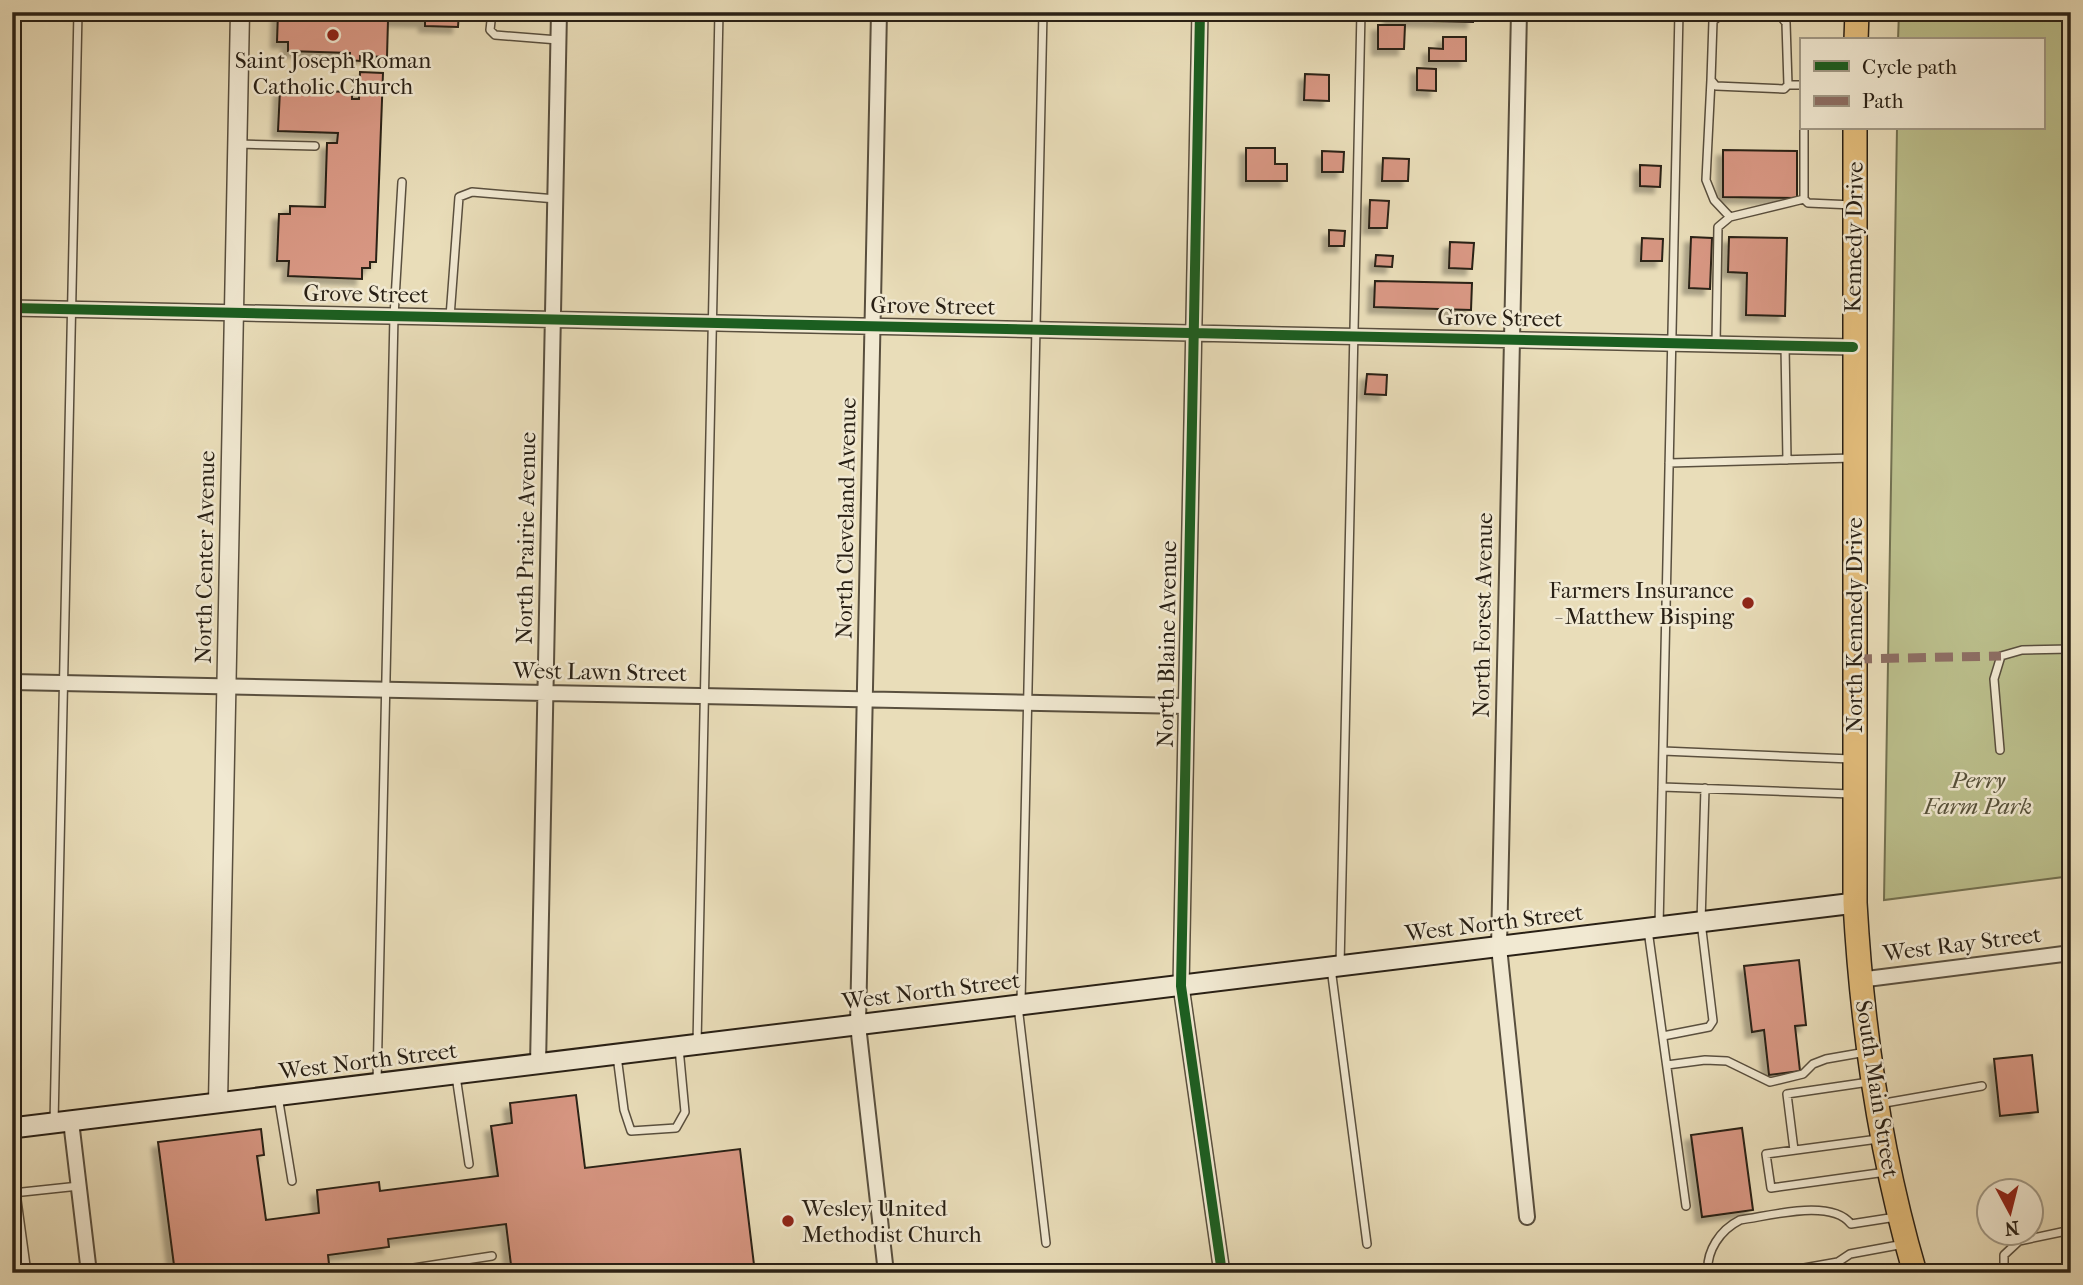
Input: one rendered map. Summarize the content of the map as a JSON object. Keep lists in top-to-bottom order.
{
  "streets": {
    "main road": [
      "Kennedy Drive",
      "North Kennedy Drive",
      "West North Street",
      "South Main Street"
    ],
    "street": [
      "Grove Street",
      "North Cleveland Avenue",
      "North Prairie Avenue",
      "North Center Avenue",
      "North Forest Avenue",
      "North Blaine Avenue",
      "West Lawn Street",
      "West Ray Street"
    ]
  },
  "crossings": [
    ["Kennedy Drive", "Grove Street"],
    ["Kennedy Drive", "North Kennedy Drive"],
    ["Grove Street", "North Cleveland Avenue"],
    ["Grove Street", "North Prairie Avenue"],
    ["Grove Street", "North Center Avenue"],
    ["Grove Street", "North Forest Avenue"],
    ["Grove Street", "North Kennedy Drive"],
    ["Grove Street", "North Blaine Avenue"],
    ["North Cleveland Avenue", "West Lawn Street"],
    ["North Cleveland Avenue", "West North Street"],
    ["North Prairie Avenue", "West Lawn Street"],
    ["North Prairie Avenue", "West North Street"],
    ["North Center Avenue", "West Lawn Street"],
    ["North Center Avenue", "West North Street"],
    ["North Forest Avenue", "West North Street"],
    ["North Kennedy Drive", "West North Street"],
    ["North Kennedy Drive", "South Main Street"],
    ["North Blaine Avenue", "West Lawn Street"],
    ["North Blaine Avenue", "West North Street"],
    ["West North Street", "South Main Street"],
    ["West Ray Street", "South Main Street"]
  ],
  "parks": ["Perry Farm Park"],
  "places": ["Saint Joseph Roman Catholic Church", "Farmers Insurance - Matthew Bisping", "Wesley United Methodist Church"],
  "legend": ["Cycle path", "Path"],
  "north": "bottom"
}
